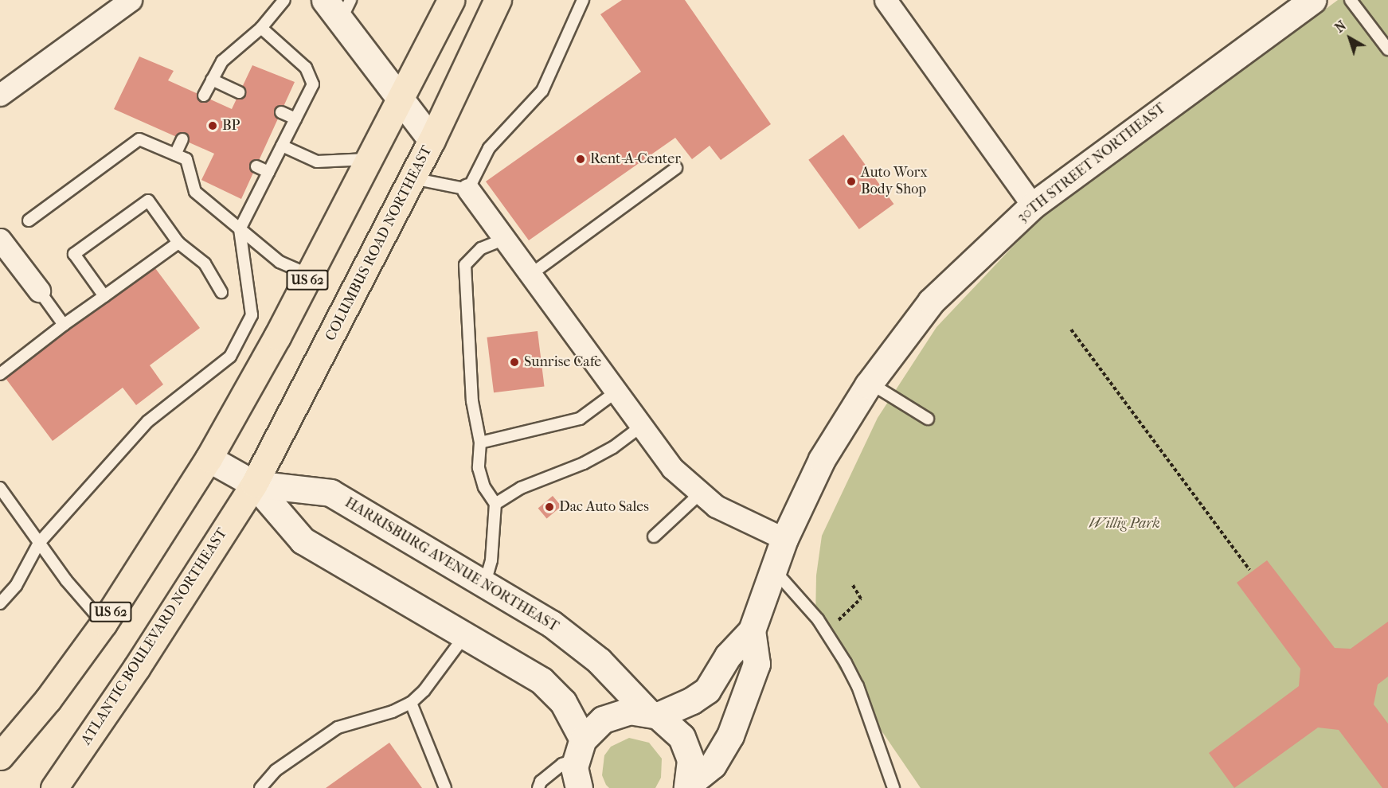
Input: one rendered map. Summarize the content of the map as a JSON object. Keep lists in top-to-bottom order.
{
  "streets": {
    "highway": ["COLUMBUS ROAD NORTHEAST", "US 62", "ATLANTIC BOULEVARD NORTHEAST"],
    "street": ["30TH STREET NORTHEAST", "HARRISBURG AVENUE NORTHEAST"]
  },
  "crossings": [
    ["30TH STREET NORTHEAST", "HARRISBURG AVENUE NORTHEAST"],
    ["COLUMBUS ROAD NORTHEAST", "HARRISBURG AVENUE NORTHEAST"],
    ["COLUMBUS ROAD NORTHEAST", "ATLANTIC BOULEVARD NORTHEAST"],
    ["US 62", "HARRISBURG AVENUE NORTHEAST"],
    ["HARRISBURG AVENUE NORTHEAST", "ATLANTIC BOULEVARD NORTHEAST"]
  ],
  "parks": ["Willig Park"],
  "places": [
    "BP",
    "Rent-A-Center",
    "Auto Worx Body Shop",
    "Sunrise Cafe",
    "Dac Auto Sales"
  ],
  "north": "top left"
}
